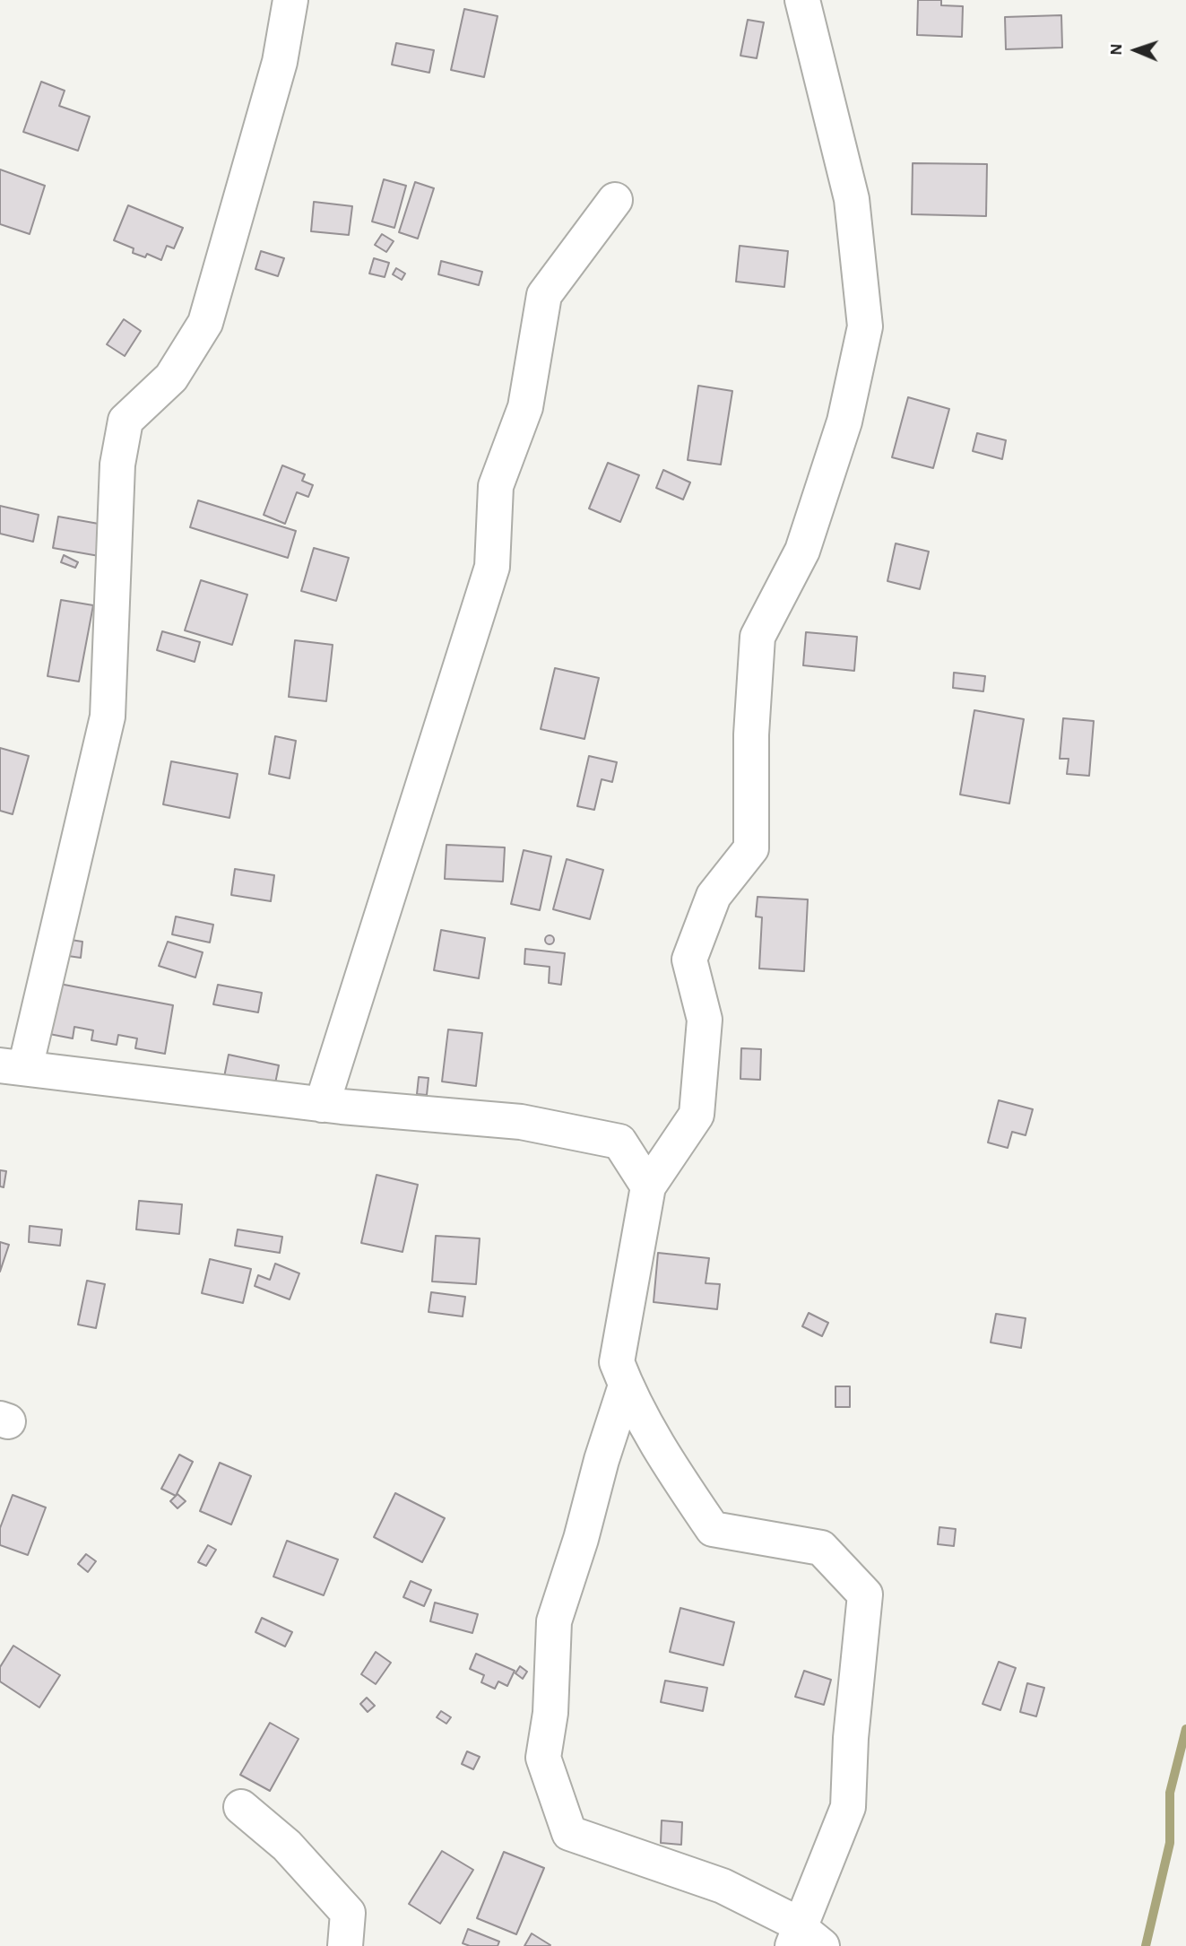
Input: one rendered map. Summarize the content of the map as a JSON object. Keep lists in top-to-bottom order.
{
  "north": "left"
}
